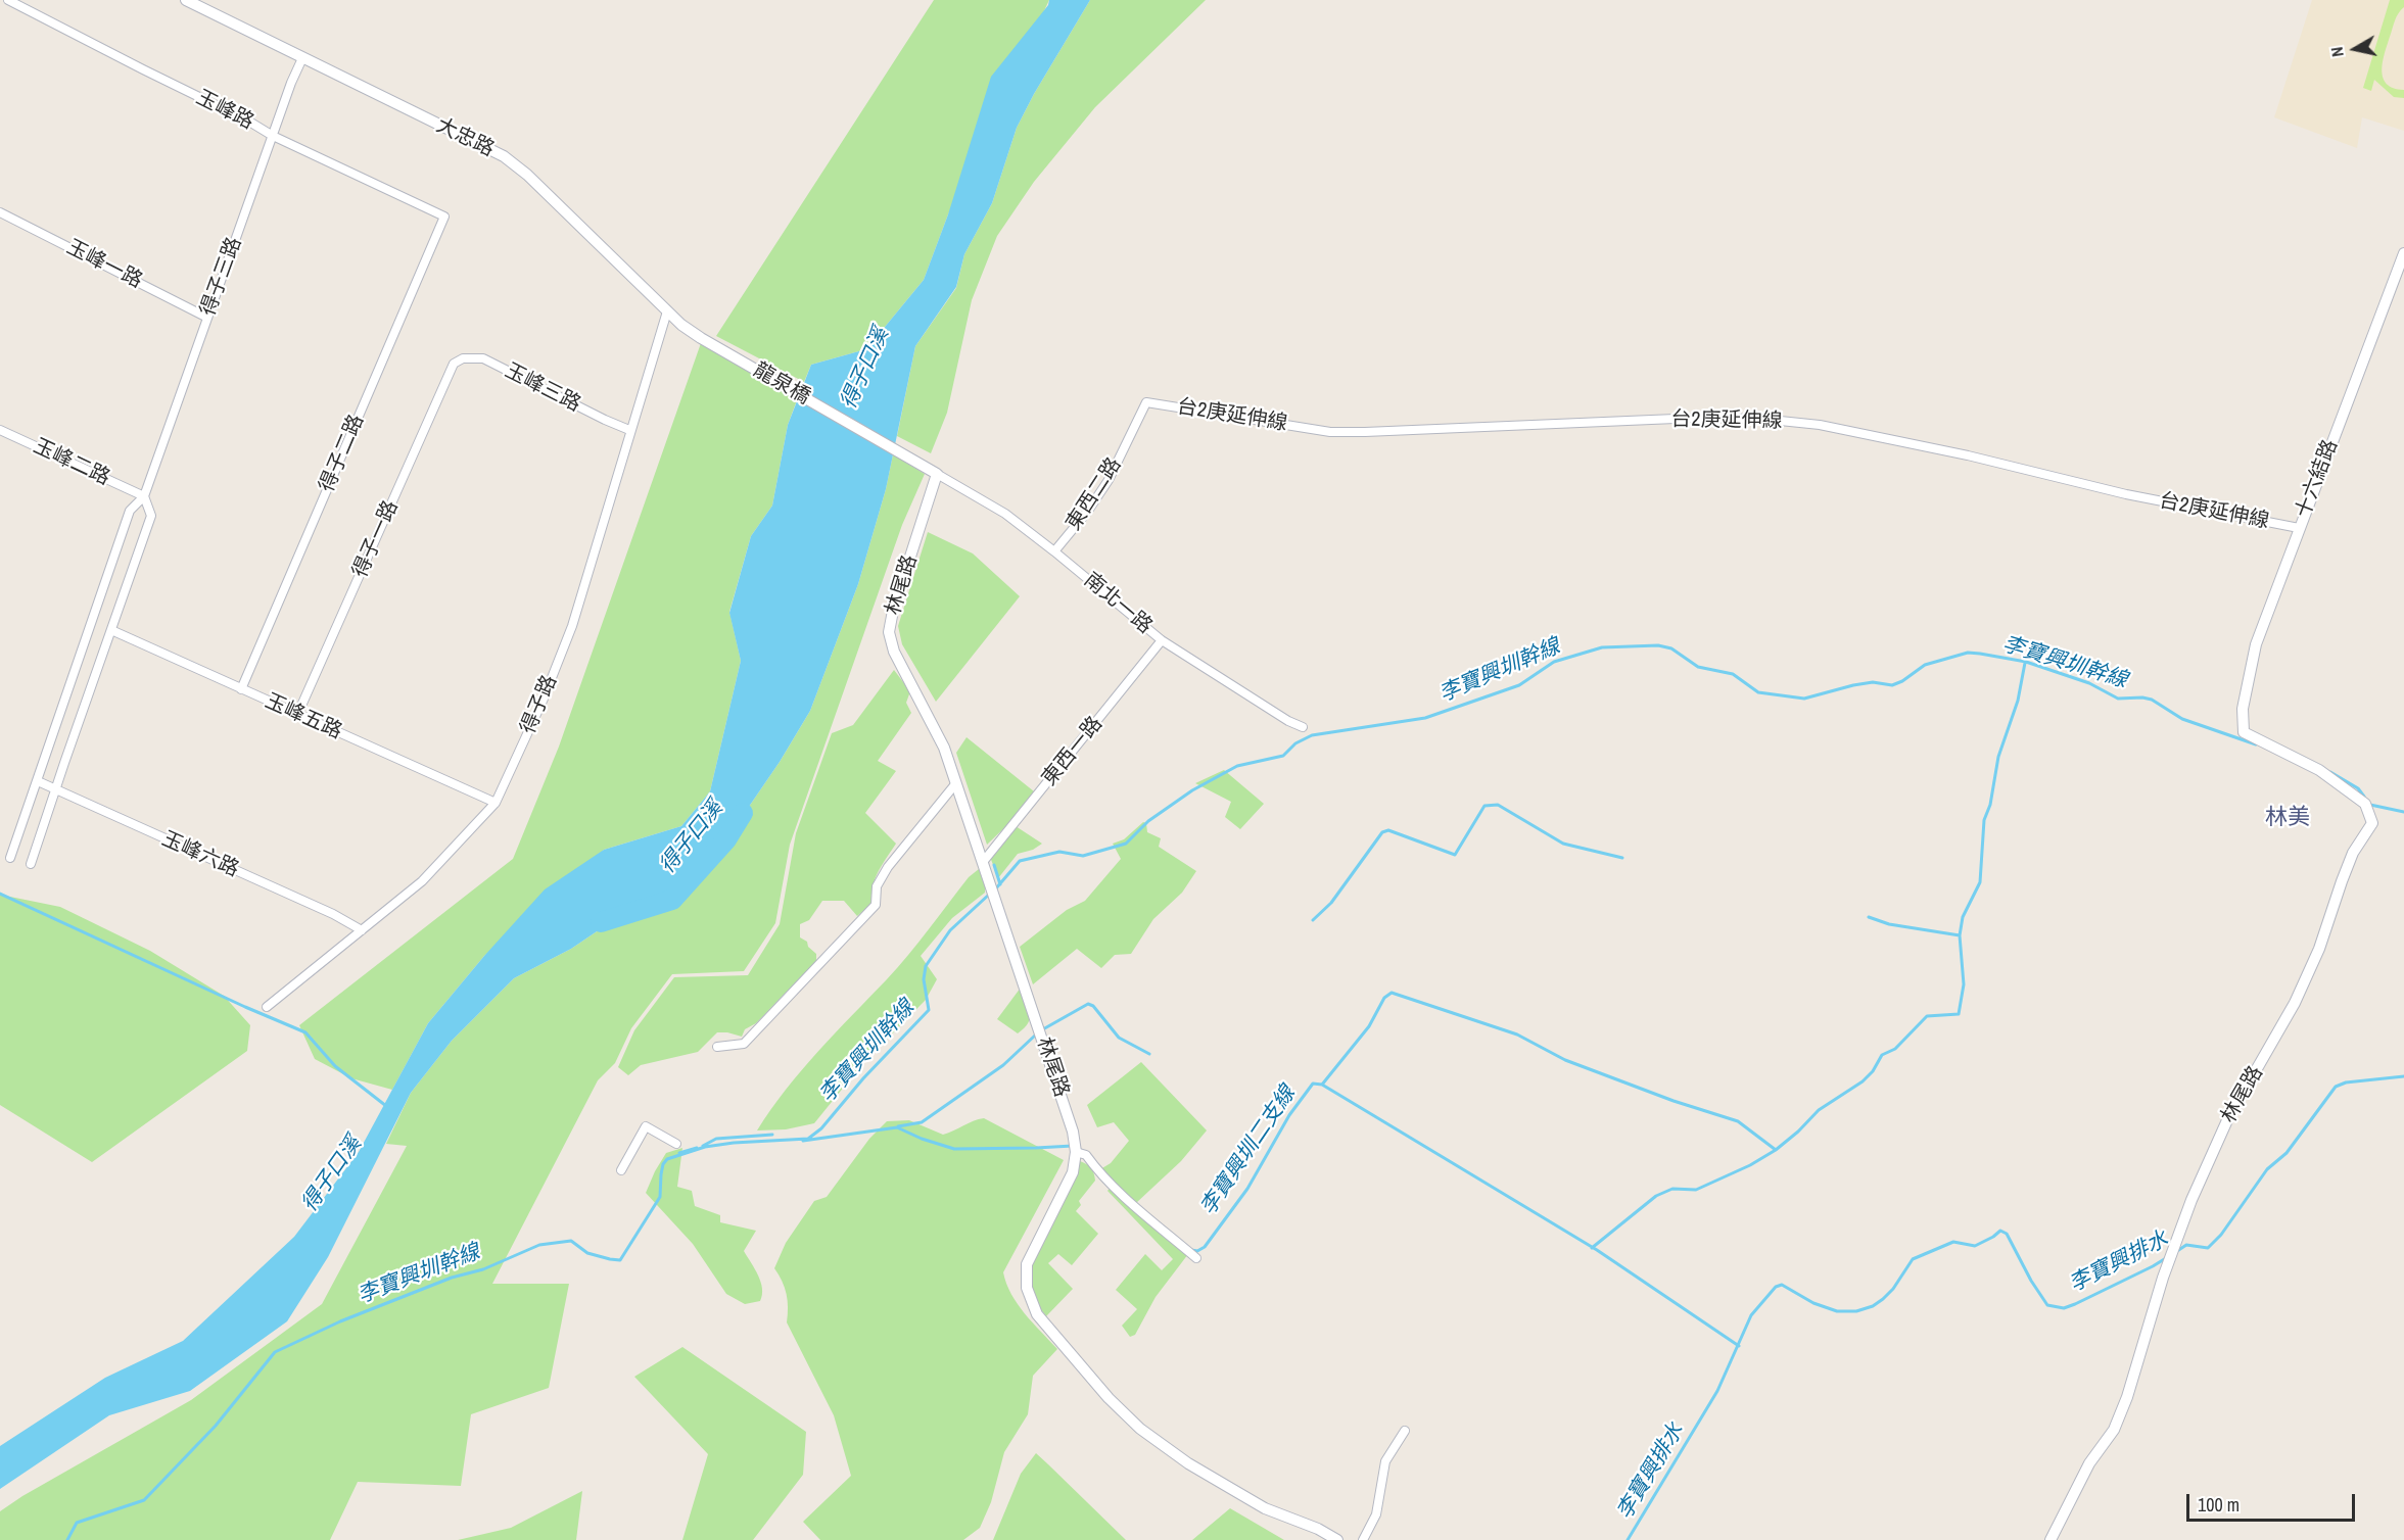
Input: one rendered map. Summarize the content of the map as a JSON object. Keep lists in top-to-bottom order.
{
  "streets": {
    "street": [
      "玉峰路",
      "大忠路",
      "玉峰一路",
      "得子三路",
      "龍泉橋",
      "玉峰三路",
      "台2庚延伸線",
      "得子二路",
      "玉峰二路",
      "十六結路",
      "東西二路",
      "得子一路",
      "林尾路",
      "南北一路",
      "得子路",
      "玉峰五路",
      "東西一路",
      "玉峰六路"
    ]
  },
  "crossings": [
    ["玉峰路", "得子三路"],
    ["玉峰路", "得子二路"],
    ["大忠路", "得子三路"],
    ["大忠路", "龍泉橋"],
    ["大忠路", "得子路"],
    ["玉峰一路", "得子三路"],
    ["得子三路", "玉峰二路"],
    ["龍泉橋", "林尾路"],
    ["龍泉橋", "南北一路"],
    ["玉峰三路", "得子一路"],
    ["玉峰三路", "得子路"],
    ["台2庚延伸線", "十六結路"],
    ["台2庚延伸線", "東西二路"],
    ["得子二路", "玉峰五路"],
    ["十六結路", "林尾路"],
    ["東西二路", "南北一路"],
    ["得子一路", "玉峰五路"],
    ["林尾路", "南北一路"],
    ["林尾路", "東西一路"],
    ["南北一路", "東西一路"],
    ["得子路", "玉峰五路"],
    ["得子路", "玉峰六路"]
  ],
  "districts": ["林美"],
  "water": [
    "得子口溪",
    "李寶興圳幹線",
    "李寶興圳二支線",
    "李寶興排水"
  ],
  "scale_bar": "100 m",
  "north": "left"
}
